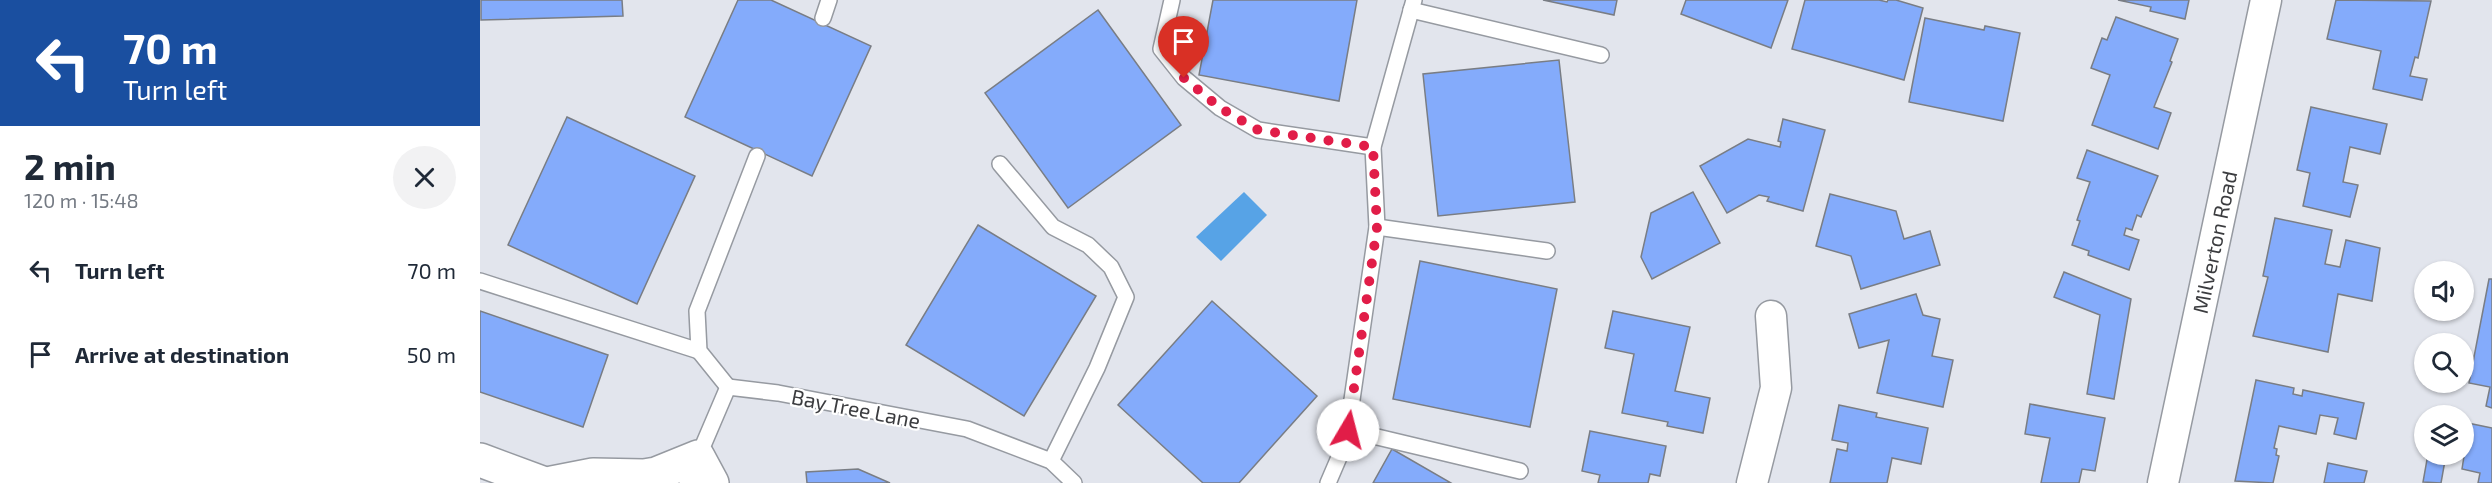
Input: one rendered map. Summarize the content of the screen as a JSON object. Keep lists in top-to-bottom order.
{
  "streets": {
    "street": ["Milverton Road"],
    "lane": ["Bay Tree Lane"]
  },
  "page": {
    "turn": ["70 m", "Turn left"],
    "heading": ["2 min", "120 m · 15:48"],
    "list": [
      {
        "name": "Turn left",
        "value": "70 m"
      },
      {
        "name": "Arrive at destination",
        "value": "50 m"
      }
    ]
  }
}
